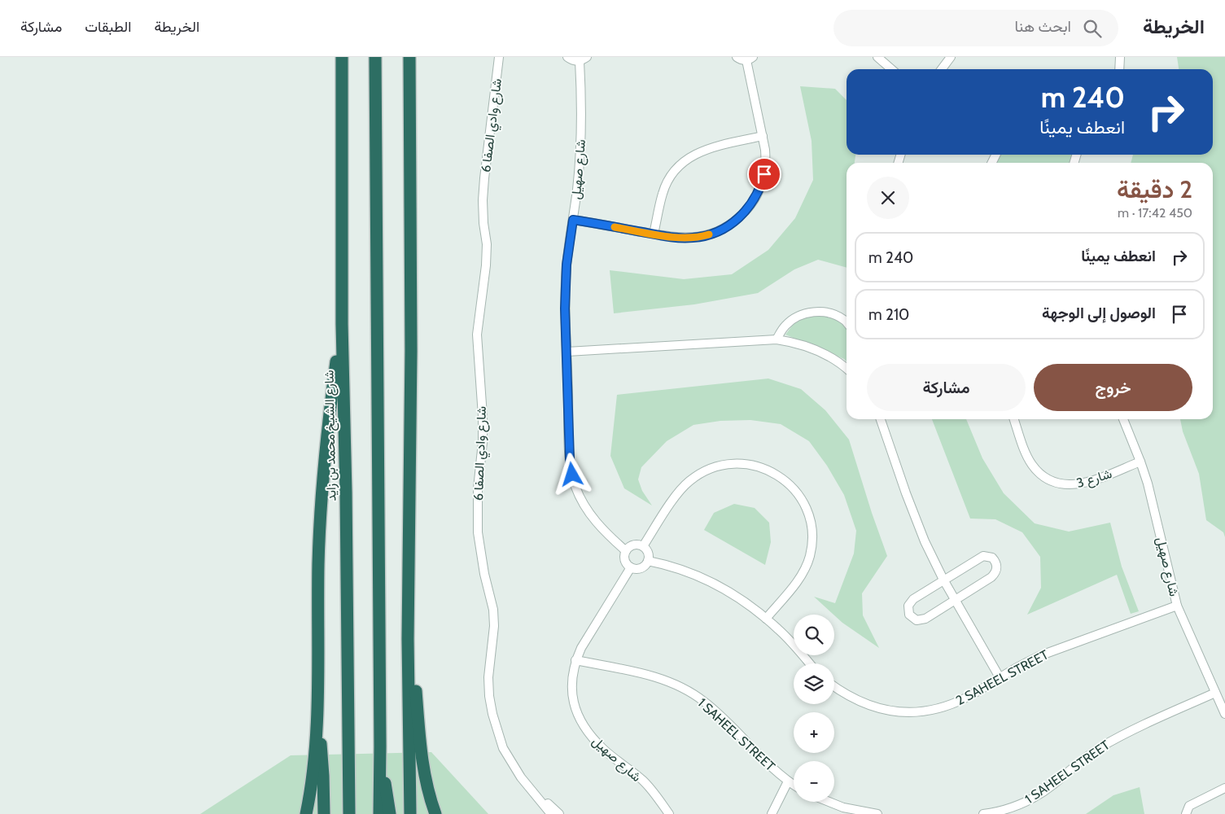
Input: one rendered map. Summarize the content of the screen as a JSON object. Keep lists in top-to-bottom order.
{
  "streets": {
    "highway": ["شارع الشيخ محمد بن زايد"],
    "street": [
      "شارع وادي الصفا 6",
      "شارع صهيل",
      "3 شارع",
      "2 SAHEEL STREET",
      "1 SAHEEL STREET"
    ]
  },
  "crossings": [
    ["شارع صهيل", "3 شارع"],
    ["شارع صهيل", "2 SAHEEL STREET"],
    ["شارع صهيل", "1 SAHEEL STREET"]
  ],
  "page": {
    "header": "الخريطة",
    "search": "ابحث هنا",
    "nav": ["الخريطة", "الطبقات", "مشاركة"],
    "turn": ["240 m", "انعطف يمينًا"],
    "heading": ["2 دقيقة", "450 m · 17:42"],
    "list": [
      {
        "name": "انعطف يمينًا",
        "value": "240 m"
      },
      {
        "name": "الوصول إلى الوجهة",
        "value": "210 m"
      }
    ],
    "buttons": ["خروج", "مشاركة"],
    "map_buttons": ["+", "−"]
  }
}
